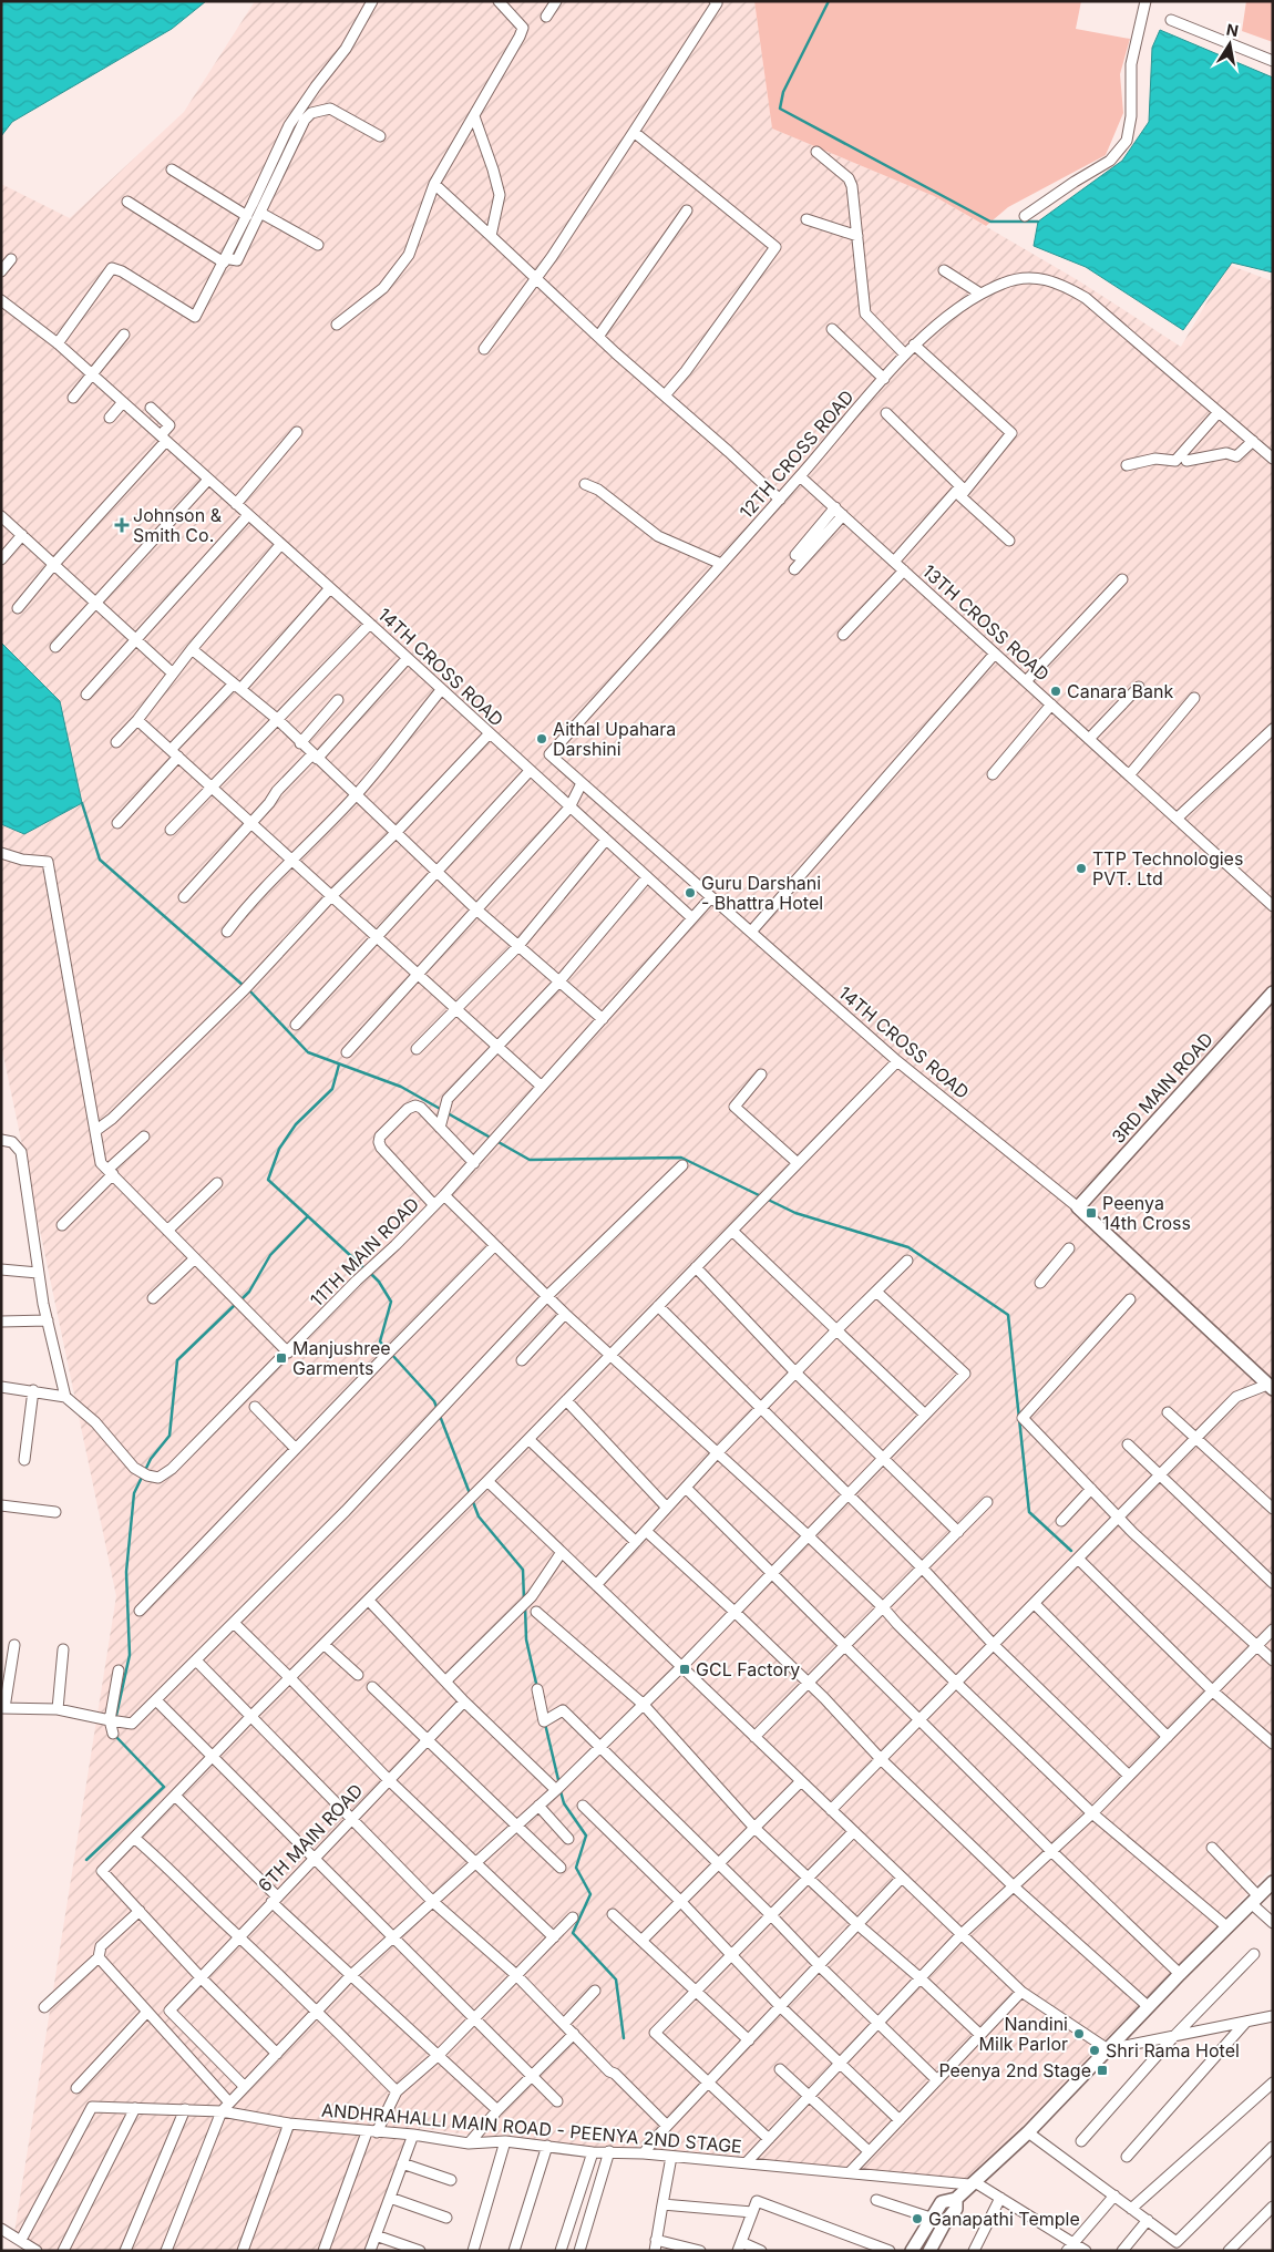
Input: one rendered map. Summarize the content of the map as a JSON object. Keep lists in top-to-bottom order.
{
  "streets": {
    "main road": ["3RD MAIN ROAD"],
    "street": [
      "12TH CROSS ROAD",
      "13TH CROSS ROAD",
      "14TH CROSS ROAD",
      "11TH MAIN ROAD",
      "6TH MAIN ROAD",
      "ANDHRAHALLI MAIN ROAD - PEENYA 2ND STAGE"
    ]
  },
  "crossings": [
    ["12TH CROSS ROAD", "13TH CROSS ROAD"],
    ["12TH CROSS ROAD", "14TH CROSS ROAD"],
    ["12TH CROSS ROAD", "11TH MAIN ROAD"],
    ["14TH CROSS ROAD", "3RD MAIN ROAD"],
    ["14TH CROSS ROAD", "11TH MAIN ROAD"]
  ],
  "places": {
    "health": ["Johnson & Smith Co."],
    "other": [
      "Canara Bank",
      "Aithal Upahara Darshini",
      "TTP Technologies PVT. Ltd",
      "Guru Darshani - Bhattra Hotel",
      "Nandini Milk Parlor",
      "Shri Rama Hotel",
      "Ganapathi Temple"
    ],
    "transit": [
      "Peenya 14th Cross",
      "Manjushree Garments",
      "GCL Factory",
      "Peenya 2nd Stage"
    ]
  },
  "north": "top"
}
